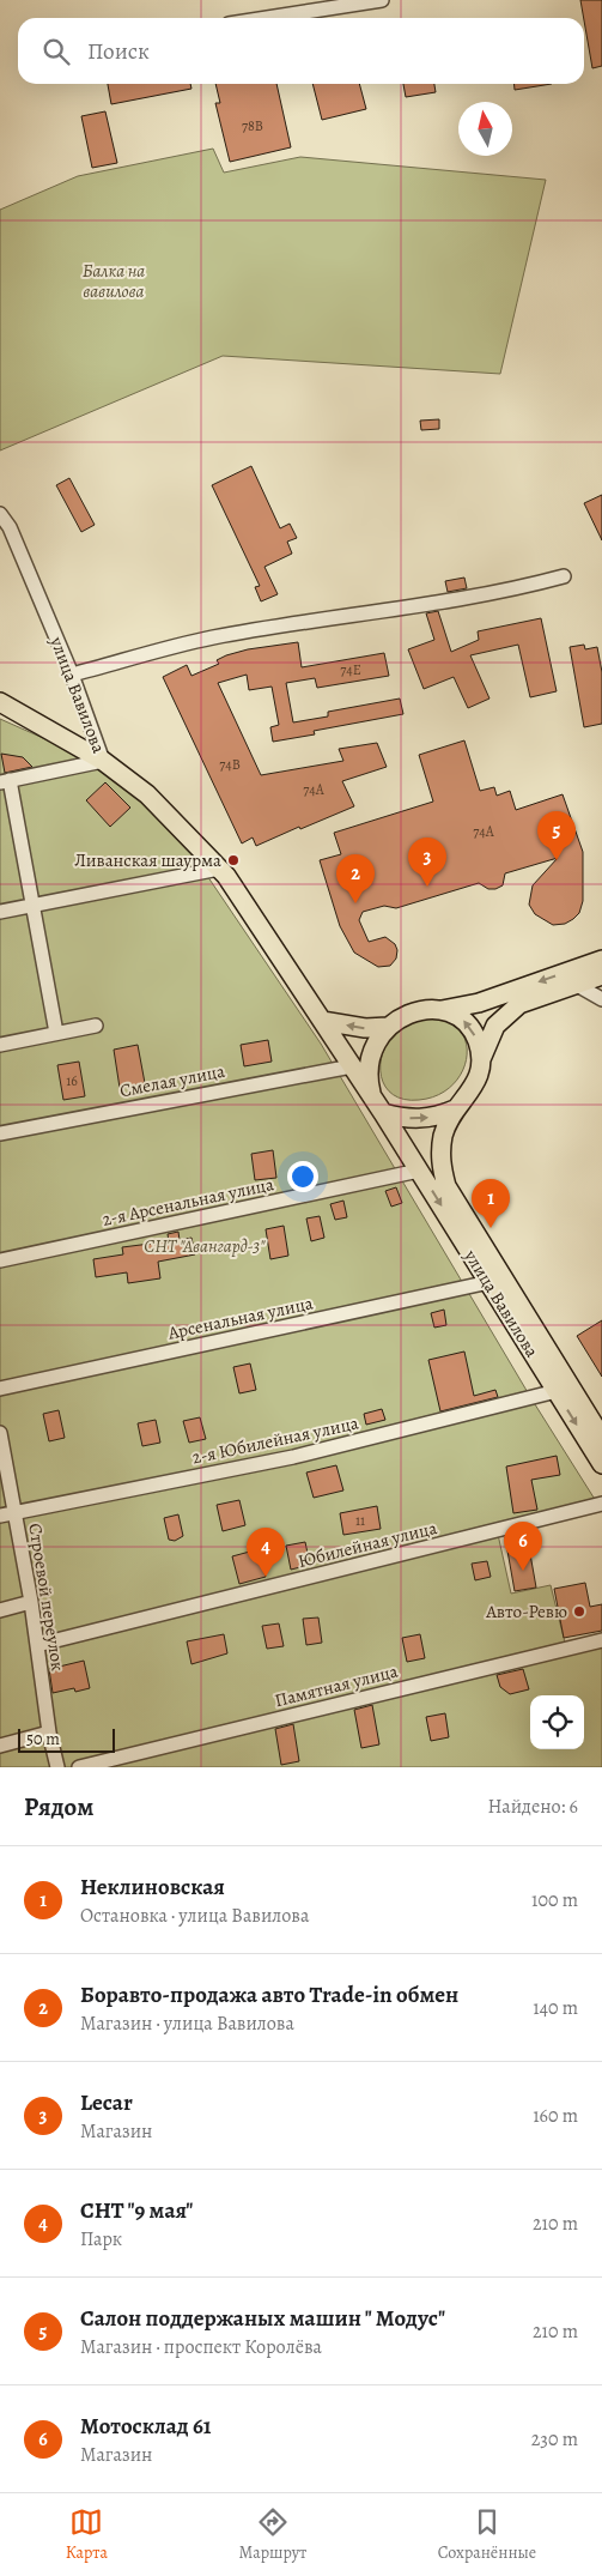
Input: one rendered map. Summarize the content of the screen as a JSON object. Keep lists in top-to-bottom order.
{
  "streets": {
    "main road": ["улица Вавилова"],
    "street": [
      "Смелая улица",
      "2-я Арсенальная улица",
      "Арсенальная улица",
      "2-я Юбилейная улица",
      "Юбилейная улица",
      "Строевой переулок",
      "Памятная улица"
    ]
  },
  "crossings": [
    ["улица Вавилова", "Смелая улица"],
    ["улица Вавилова", "2-я Арсенальная улица"],
    ["улица Вавилова", "Арсенальная улица"],
    ["улица Вавилова", "2-я Юбилейная улица"],
    ["2-я Юбилейная улица", "Строевой переулок"],
    ["Юбилейная улица", "Строевой переулок"]
  ],
  "parks": ["Балка на вавилова", "СНТ \"Авангард-3\""],
  "places": ["Ливанская шаурма", "Авто-Ревю"],
  "house_numbers": [
    "78В",
    "74Е",
    "74В",
    "74А",
    "74А",
    "16",
    "11"
  ],
  "scale_bar": "50 m",
  "north": "top",
  "page": {
    "search": "Поиск",
    "pins": [
      "5",
      "3",
      "2",
      "1",
      "6",
      "4"
    ],
    "scale": "50 m",
    "heading": ["Рядом", "Найдено: 6"],
    "list": [
      {
        "mark": "1",
        "name": "Неклиновская",
        "note": "Остановка · улица Вавилова",
        "value": "100 m"
      },
      {
        "mark": "2",
        "name": "Боравто-продажа авто Trade-in обмен",
        "note": "Магазин · улица Вавилова",
        "value": "140 m"
      },
      {
        "mark": "3",
        "name": "Lecar",
        "note": "Магазин",
        "value": "160 m"
      },
      {
        "mark": "4",
        "name": "СНТ \"9 мая\"",
        "note": "Парк",
        "value": "210 m"
      },
      {
        "mark": "5",
        "name": "Салон поддержаных машин \" Модус\"",
        "note": "Магазин · проспект Королёва",
        "value": "210 m"
      },
      {
        "mark": "6",
        "name": "Мотосклад 61",
        "note": "Магазин",
        "value": "230 m"
      }
    ],
    "nav": ["Карта", "Маршрут", "Сохранённые"]
  }
}
